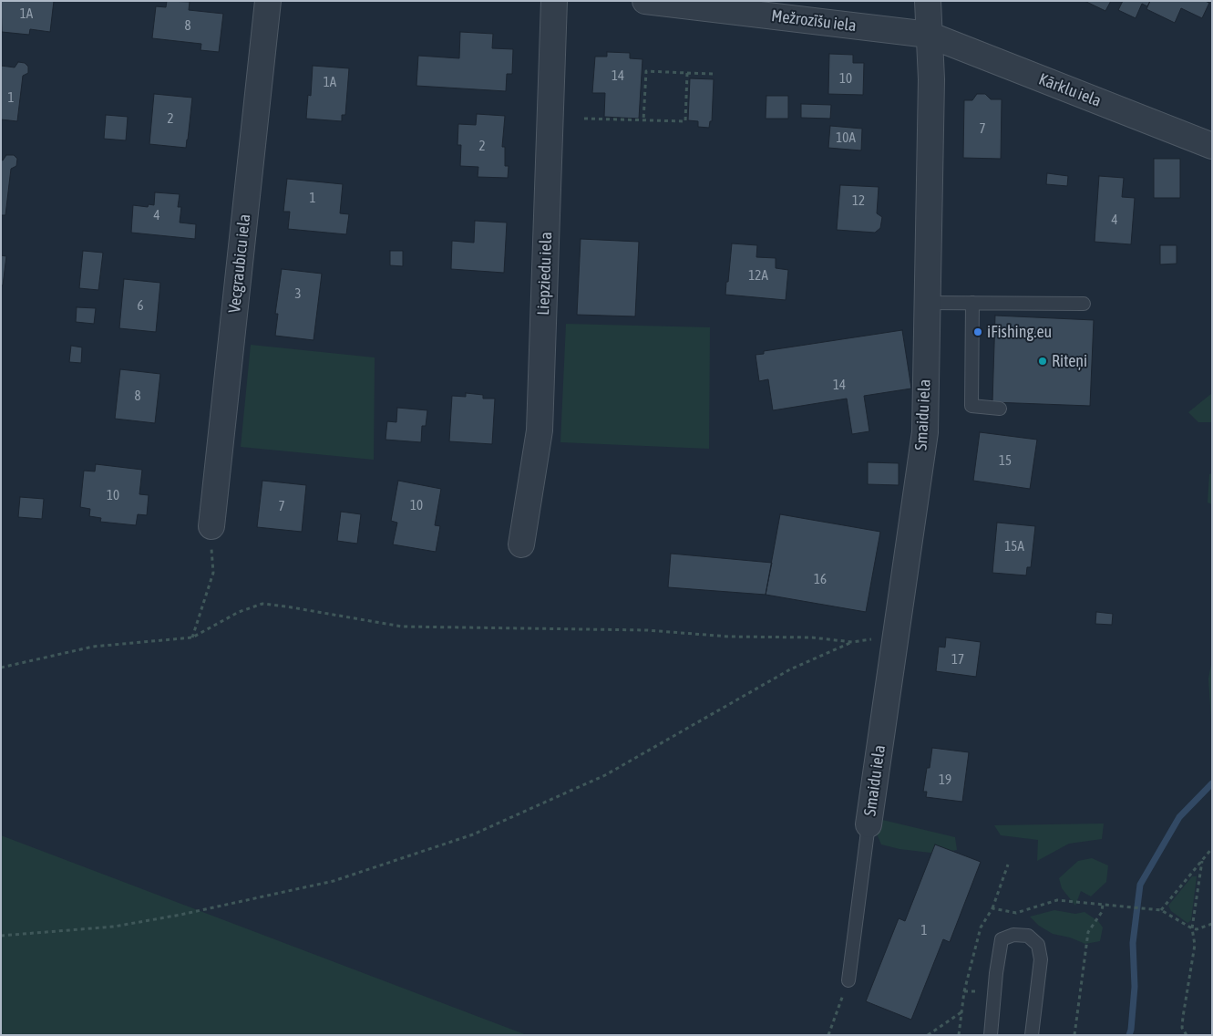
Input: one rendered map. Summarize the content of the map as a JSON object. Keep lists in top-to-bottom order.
{
  "streets": {
    "street": [
      "Mežrozīšu iela",
      "Kārklu iela",
      "Vecgraubicu iela",
      "Liepziedu iela",
      "Smaidu iela"
    ]
  },
  "crossings": [
    ["Mežrozīšu iela", "Kārklu iela"],
    ["Mežrozīšu iela", "Smaidu iela"],
    ["Kārklu iela", "Smaidu iela"]
  ],
  "places": ["iFishing.eu", "Riteņi"],
  "house_numbers": [
    "1A",
    "8",
    "14",
    "10",
    "1A",
    "1",
    "2",
    "7",
    "10A",
    "2",
    "1",
    "12",
    "4",
    "4",
    "12A",
    "3",
    "6",
    "14",
    "8",
    "15",
    "10",
    "10",
    "7",
    "15A",
    "16",
    "17",
    "19",
    "1"
  ]
}
